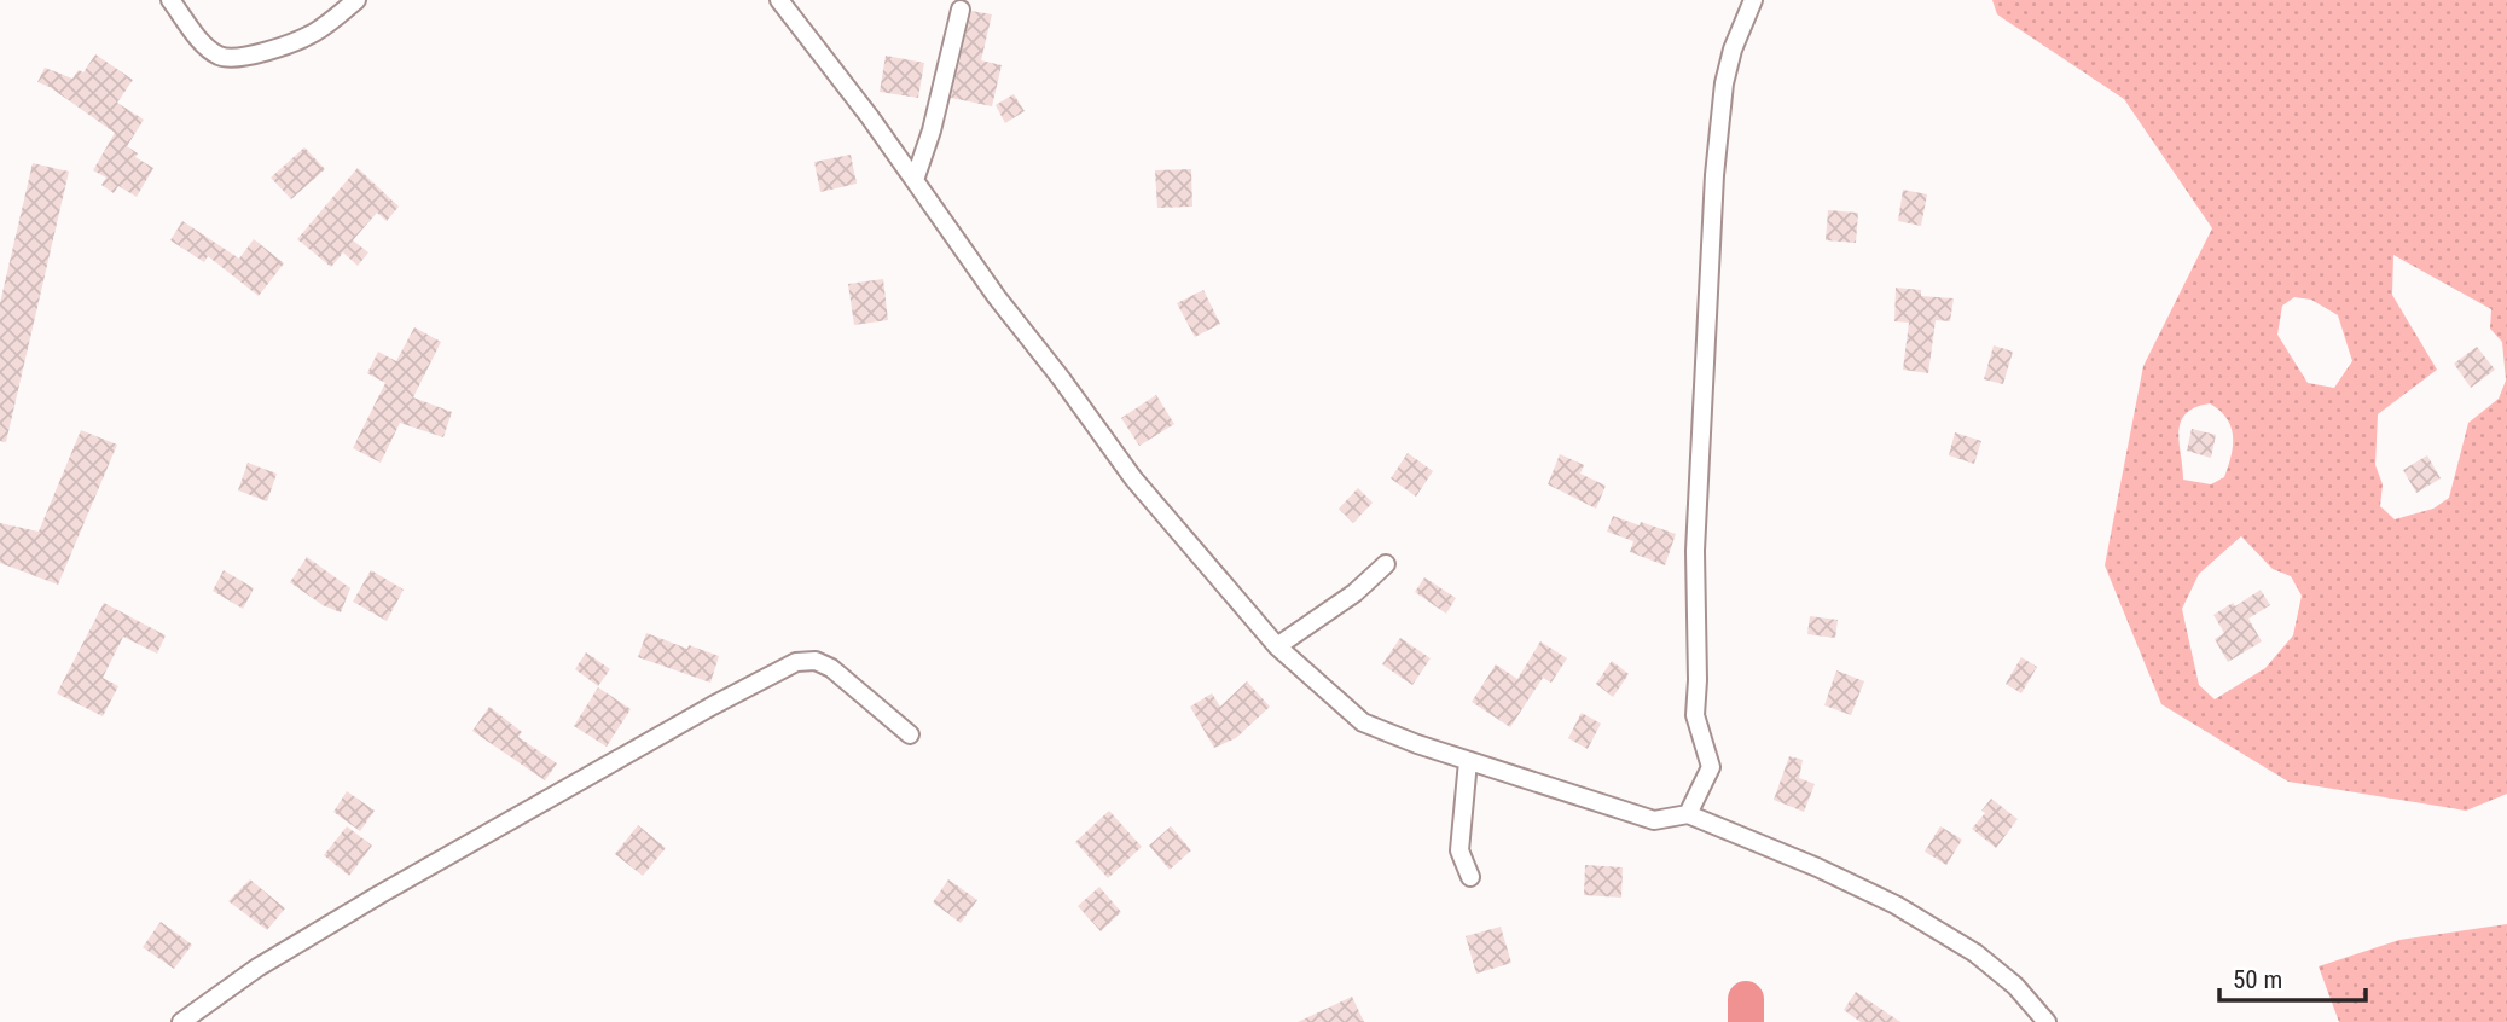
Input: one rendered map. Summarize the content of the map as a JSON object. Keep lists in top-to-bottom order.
{
  "scale_bar": "50 m"
}
